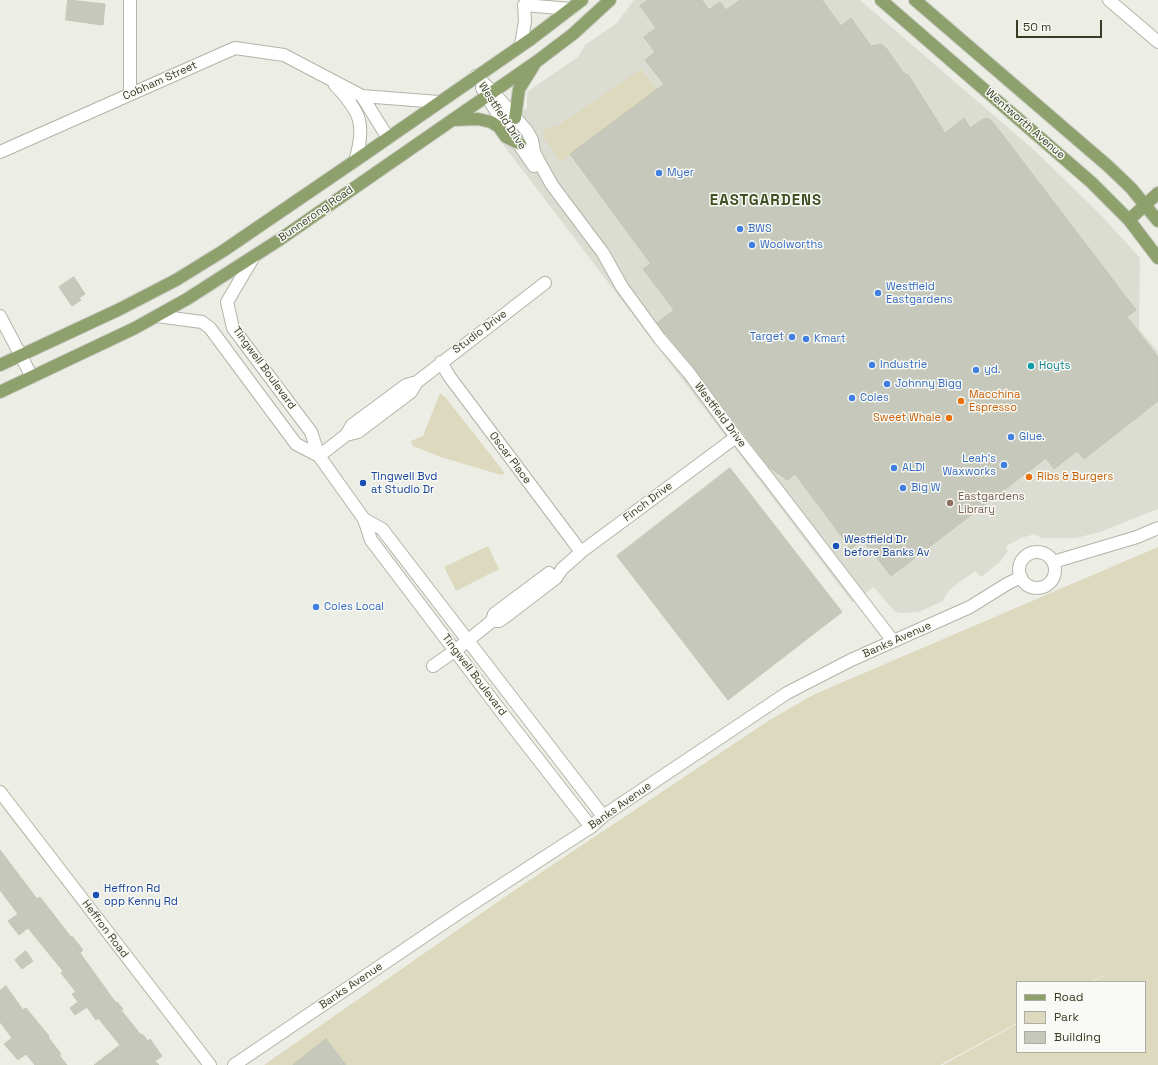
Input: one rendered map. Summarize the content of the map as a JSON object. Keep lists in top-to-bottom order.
{
  "streets": {
    "main road": ["Wentworth Avenue", "Bunnerong Road"],
    "street": [
      "Cobham Street",
      "Westfield Drive",
      "Studio Drive",
      "Tingwell Boulevard",
      "Oscar Place",
      "Finch Drive",
      "Banks Avenue",
      "Heffron Road"
    ]
  },
  "crossings": [
    ["Cobham Street", "Bunnerong Road"],
    ["Westfield Drive", "Bunnerong Road"],
    ["Westfield Drive", "Finch Drive"],
    ["Westfield Drive", "Banks Avenue"],
    ["Bunnerong Road", "Tingwell Boulevard"],
    ["Studio Drive", "Tingwell Boulevard"],
    ["Studio Drive", "Oscar Place"],
    ["Tingwell Boulevard", "Finch Drive"],
    ["Tingwell Boulevard", "Banks Avenue"],
    ["Oscar Place", "Finch Drive"]
  ],
  "districts": ["EASTGARDENS"],
  "places": [
    "Myer",
    "BWS",
    "Woolworths",
    "Westfield Eastgardens",
    "Target",
    "Kmart",
    "Industrie",
    "Hoyts",
    "yd.",
    "Johnny Bigg",
    "Coles",
    "Macchina Espresso",
    "Sweet Whale",
    "Glue.",
    "Leah’s Waxworks",
    "ALDI",
    "Ribs & Burgers",
    "Tingwell Bvd at Studio Dr",
    "Big W",
    "Eastgardens Library",
    "Westfield Dr before Banks Av",
    "Coles Local",
    "Heffron Rd opp Kenny Rd"
  ],
  "legend": ["Road", "Park", "Building"],
  "scale_bar": "50 m"
}
